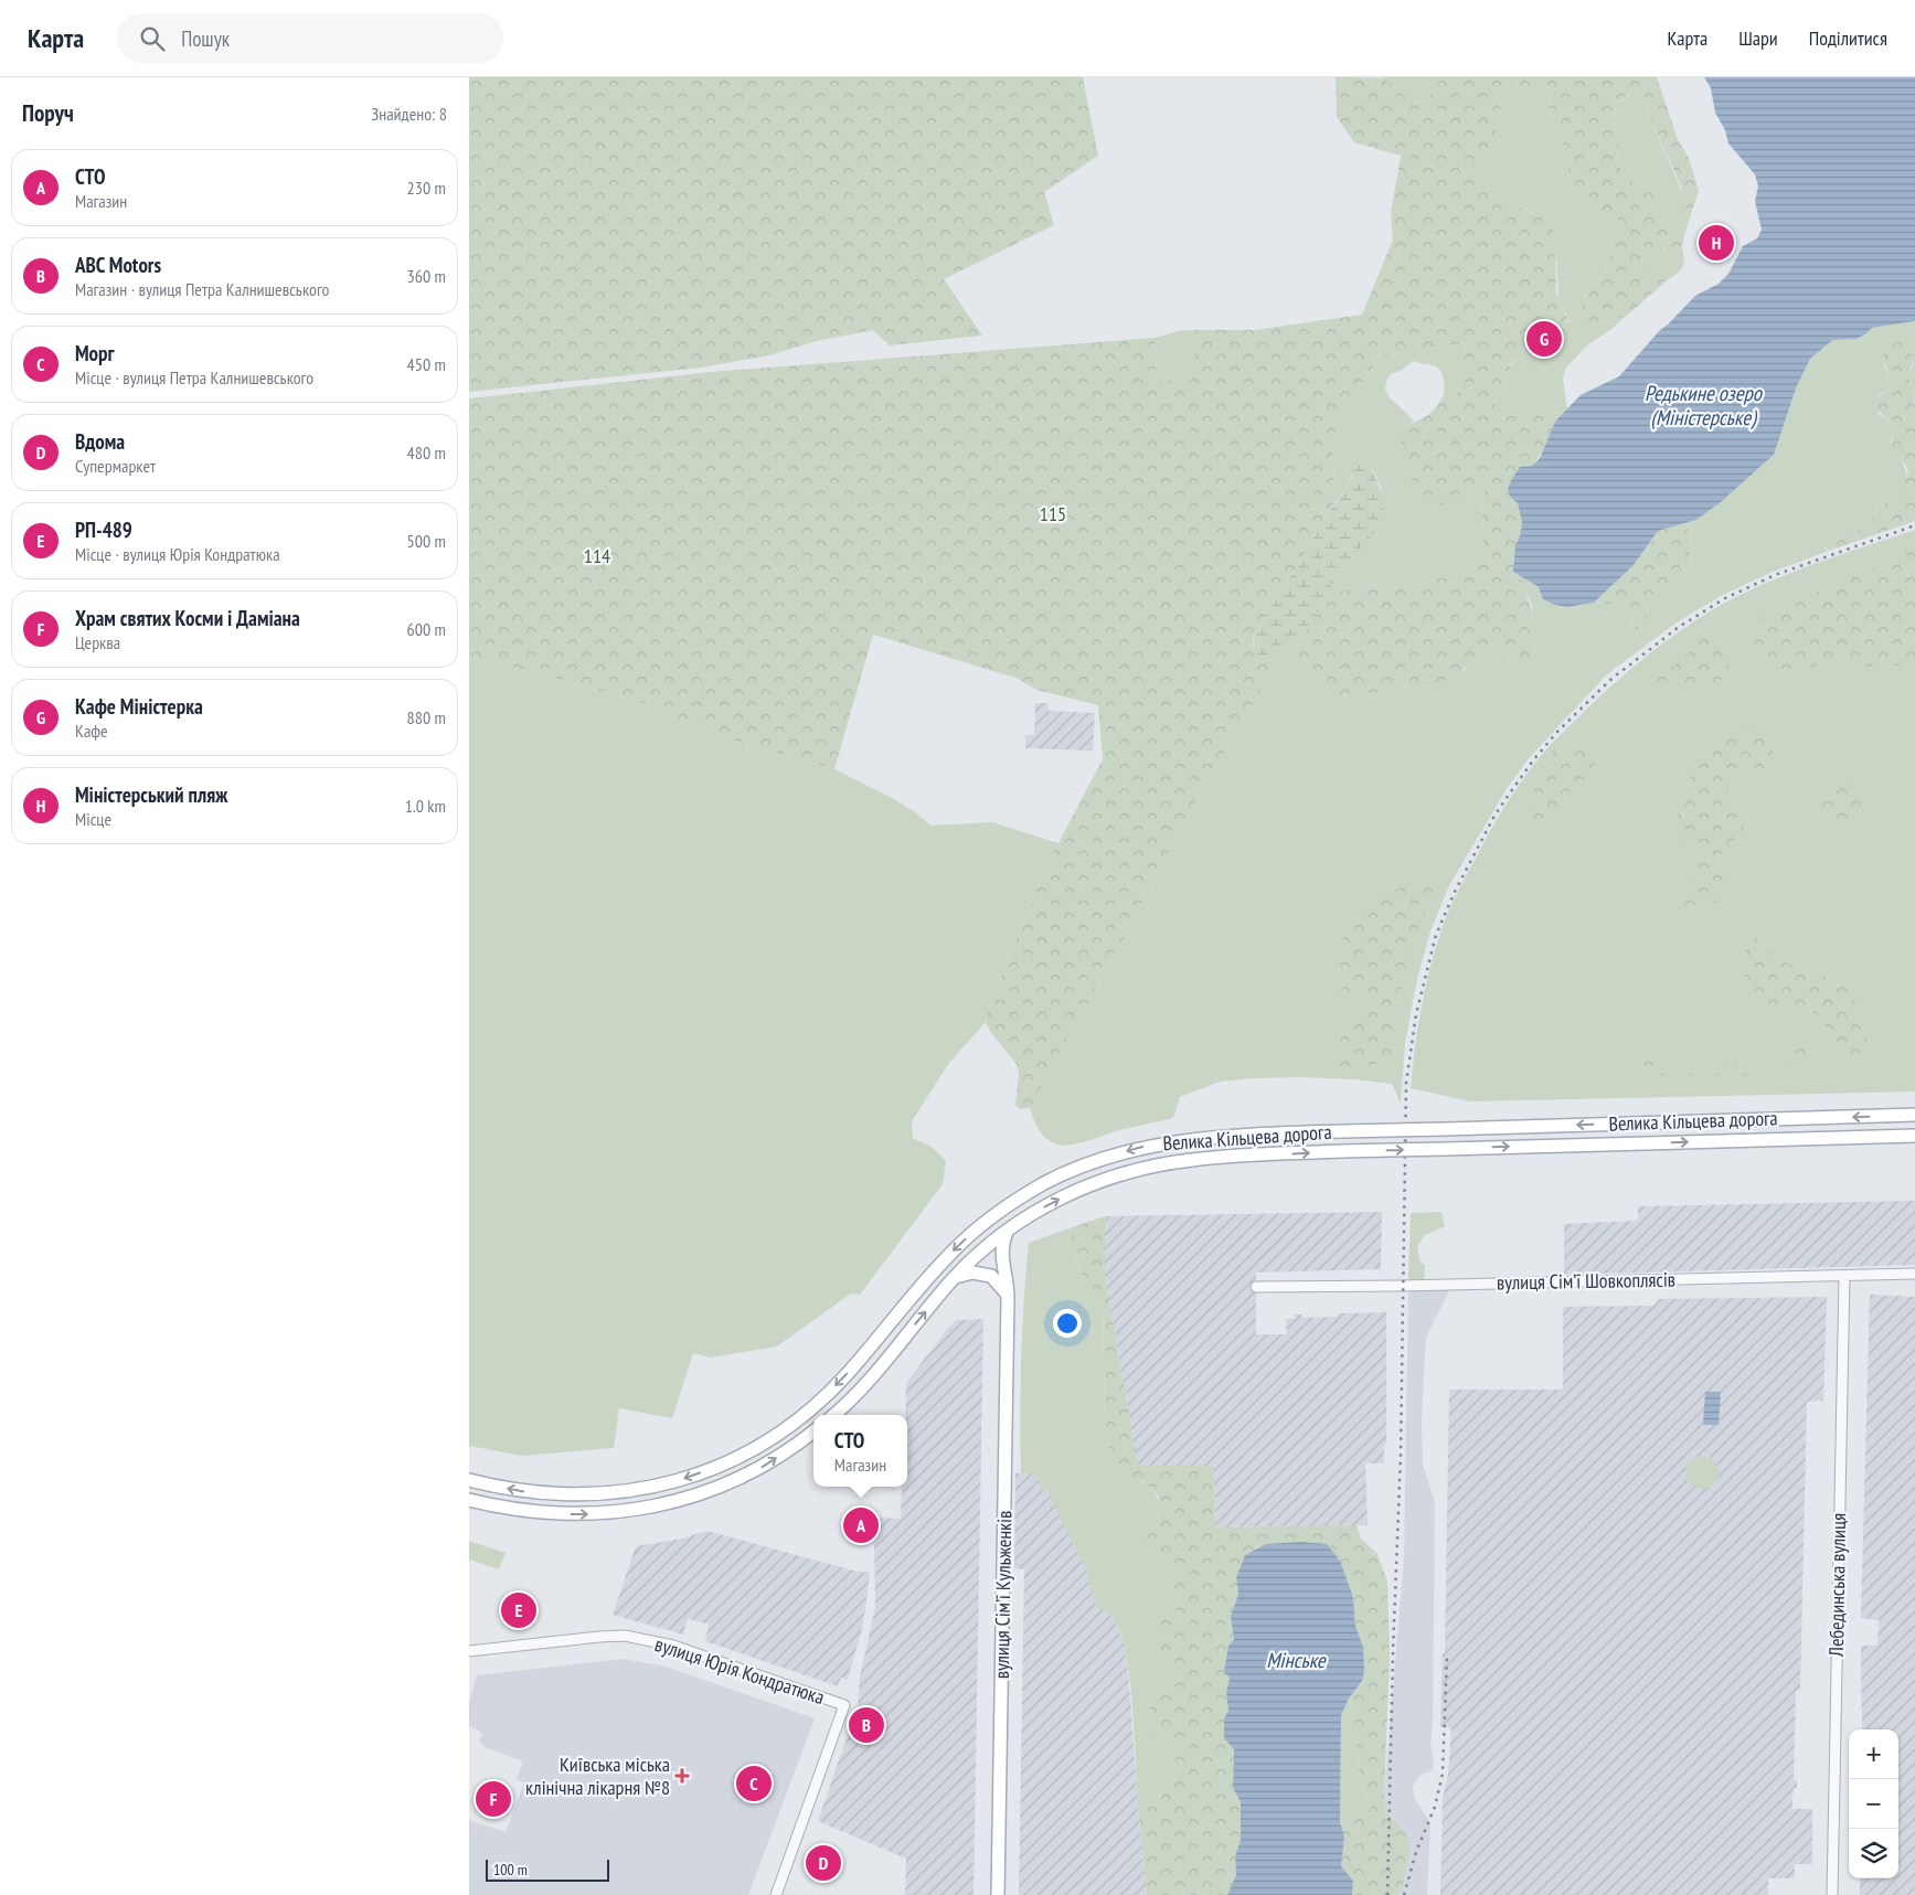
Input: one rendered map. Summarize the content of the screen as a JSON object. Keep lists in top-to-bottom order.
{
  "streets": {
    "main road": ["Велика Кільцева дорога", "вулиця Сімʼї Кульженків"],
    "street": ["вулиця Сімʼї Шовкоплясів", "Лебединська вулиця", "вулиця Юрія Кондратюка"]
  },
  "crossings": [
    ["Велика Кільцева дорога", "вулиця Сімʼї Кульженків"],
    ["вулиця Сімʼї Шовкоплясів", "Лебединська вулиця"]
  ],
  "water": ["Редькине озеро (Міністерське)", "Мінське"],
  "parks": ["115", "114"],
  "places": {
    "health": ["Київська міська клінічна лікарня №8"]
  },
  "scale_bar": "100 m",
  "page": {
    "header": "Карта",
    "search": "Пошук",
    "nav": ["Карта", "Шари", "Поділитися"],
    "heading": ["Поруч", "Знайдено: 8"],
    "list": [
      {
        "mark": "A",
        "name": "СТО",
        "note": "Магазин",
        "value": "230 m"
      },
      {
        "mark": "B",
        "name": "ABC Motors",
        "note": "Магазин · вулиця Петра Калнишевського",
        "value": "360 m"
      },
      {
        "mark": "C",
        "name": "Морг",
        "note": "Місце · вулиця Петра Калнишевського",
        "value": "450 m"
      },
      {
        "mark": "D",
        "name": "Вдома",
        "note": "Супермаркет",
        "value": "480 m"
      },
      {
        "mark": "E",
        "name": "РП-489",
        "note": "Місце · вулиця Юрія Кондратюка",
        "value": "500 m"
      },
      {
        "mark": "F",
        "name": "Храм святих Косми і Даміана",
        "note": "Церква",
        "value": "600 m"
      },
      {
        "mark": "G",
        "name": "Кафе Міністерка",
        "note": "Кафе",
        "value": "880 m"
      },
      {
        "mark": "H",
        "name": "Міністерський пляж",
        "note": "Місце",
        "value": "1.0 km"
      }
    ],
    "pins": [
      "H",
      "G",
      "A",
      "E",
      "B",
      "C",
      "F",
      "D"
    ],
    "popup": ["СТО", "Магазин"],
    "map_buttons": ["+", "−"],
    "scale": "100 m"
  }
}
